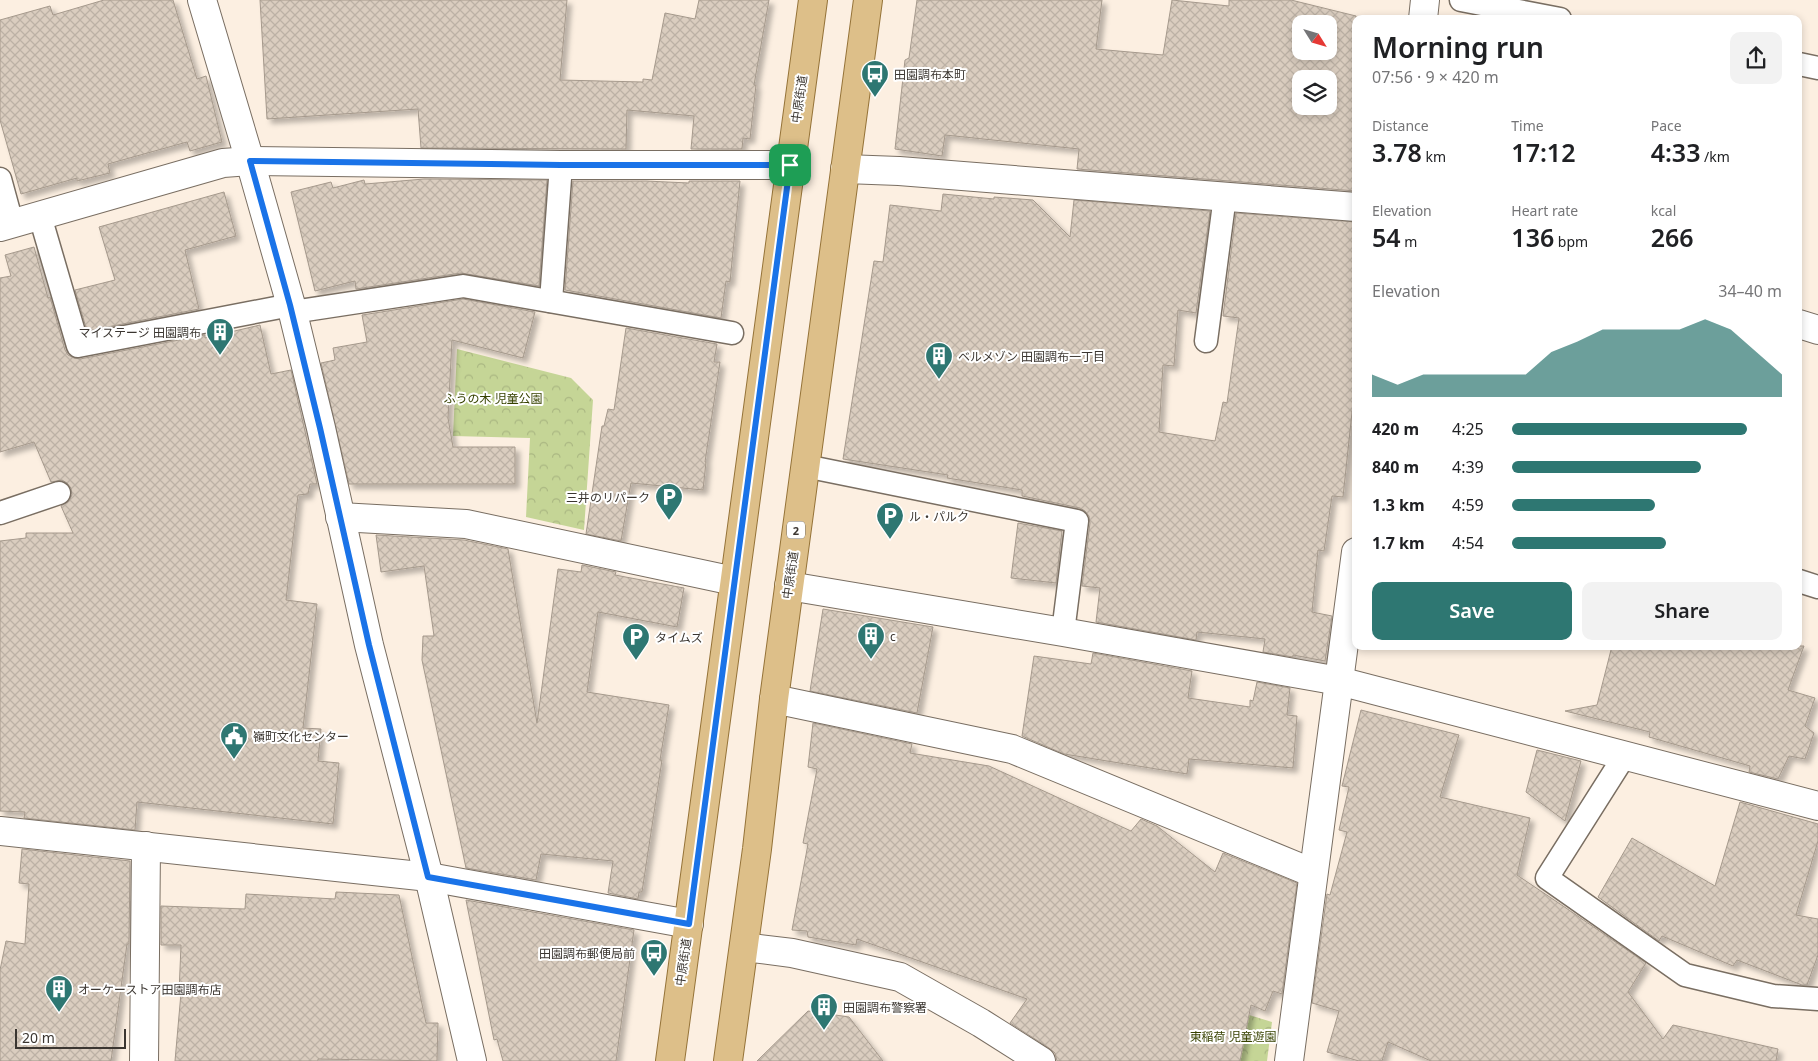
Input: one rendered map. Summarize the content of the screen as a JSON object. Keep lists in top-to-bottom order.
{
  "streets": {
    "main road": ["中原街道", "2"]
  },
  "parks": ["ふうの木 児童公園", "東稲荷 児童遊園"],
  "places": {
    "bus stop": ["田園調布本町", "田園調布郵便局前"],
    "building": [
      "マイステージ 田園調布",
      "ベルメゾン 田園調布一丁目",
      "c",
      "オーケーストア田園調布店",
      "田園調布警察署"
    ],
    "parking": ["三井のリパーク", "ル・パルク", "タイムズ"],
    "public building": ["嶺町文化センター"]
  },
  "scale_bar": "20 m",
  "north": "bottom right",
  "page": {
    "heading": ["Morning run", "07:56 · 9 × 420 m"],
    "stats": [
      ["Distance", "3.78 km"],
      ["Time", "17:12"],
      ["Pace", "4:33 /km"],
      ["Elevation", "54 m"],
      ["Heart rate", "136 bpm"],
      ["kcal", "266"]
    ],
    "chart": ["Elevation", "34–40 m"],
    "list": [
      {
        "name": "420 m",
        "note": "4:25"
      },
      {
        "name": "840 m",
        "note": "4:39"
      },
      {
        "name": "1.3 km",
        "note": "4:59"
      },
      {
        "name": "1.7 km",
        "note": "4:54"
      }
    ],
    "buttons": ["Save", "Share"],
    "scale": "20 m"
  }
}
